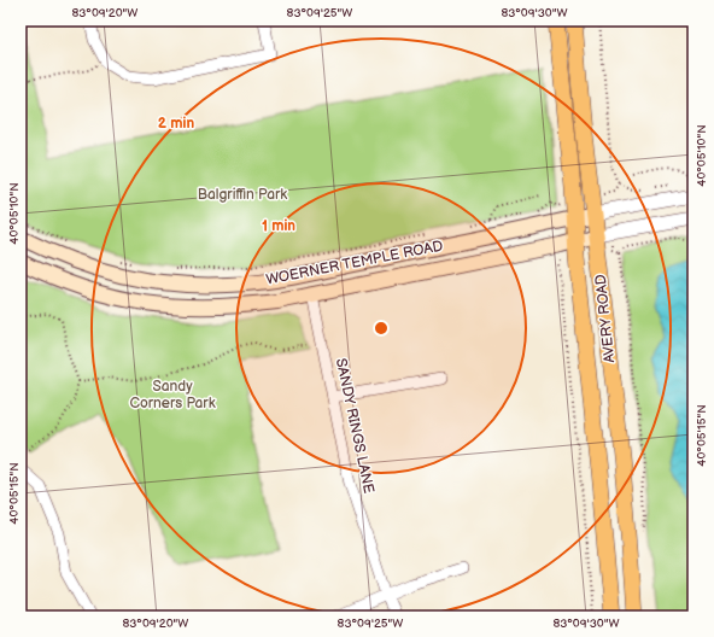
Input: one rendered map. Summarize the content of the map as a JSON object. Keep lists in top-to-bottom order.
{
  "streets": {
    "main road": ["WOERNER TEMPLE ROAD", "AVERY ROAD"],
    "street": ["SANDY RINGS LANE"]
  },
  "crossings": [
    ["WOERNER TEMPLE ROAD", "AVERY ROAD"],
    ["WOERNER TEMPLE ROAD", "SANDY RINGS LANE"]
  ],
  "parks": ["Balgriffin Park", "Sandy Corners Park"],
  "coordinates": [
    "83°09'20\"W",
    "83°09'25\"W",
    "83°09'30\"W",
    "40°05'10\"N",
    "40°05'15\"N"
  ],
  "rings": ["2 min", "1 min"]
}
